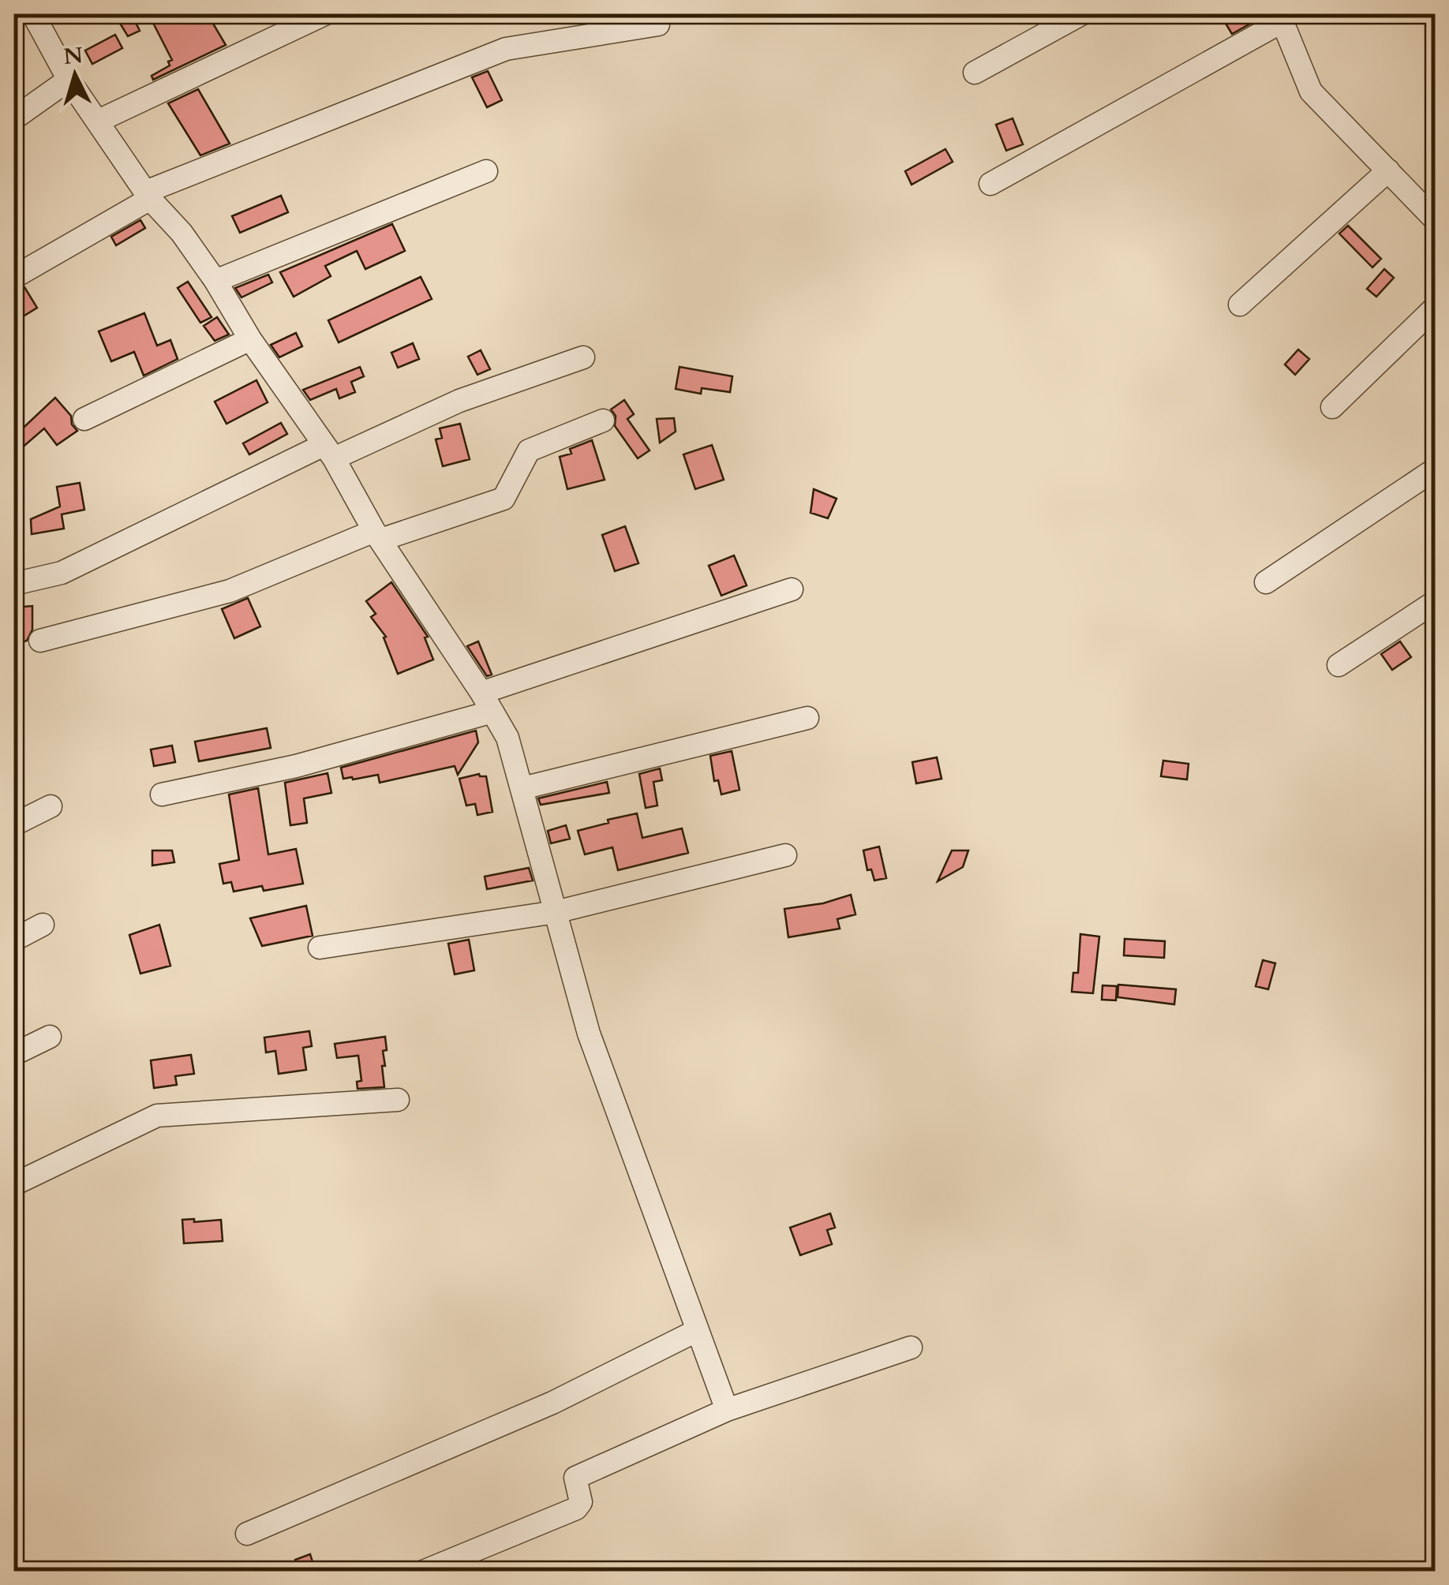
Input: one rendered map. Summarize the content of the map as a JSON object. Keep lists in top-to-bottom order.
{
  "north": "top"
}
